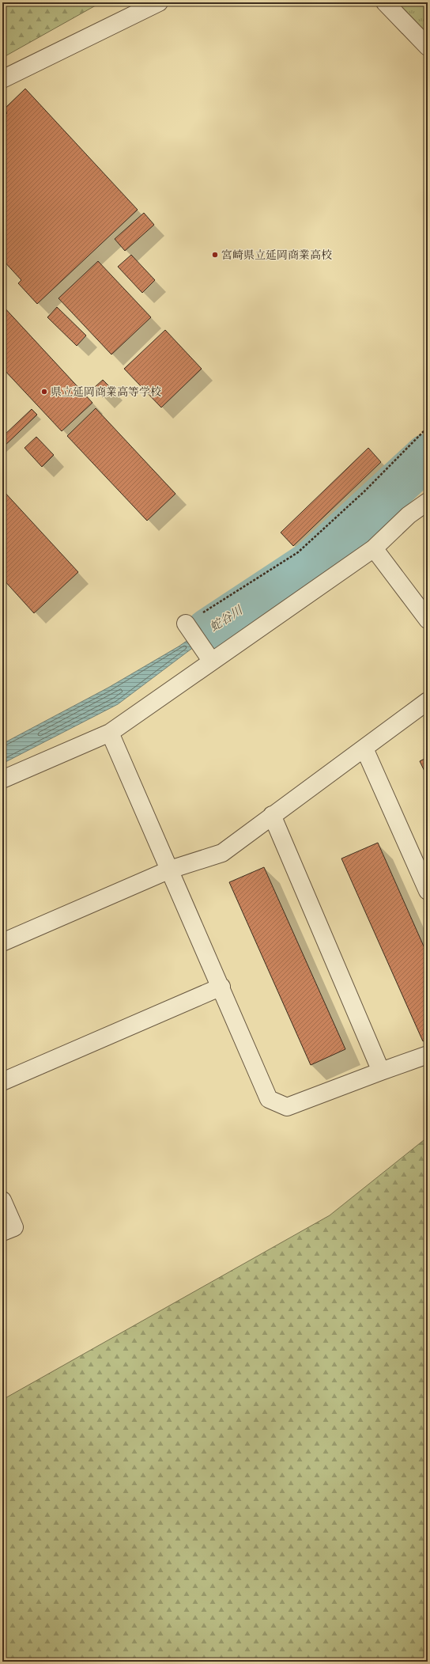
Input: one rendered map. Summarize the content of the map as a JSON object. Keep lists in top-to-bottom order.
{
  "water": ["蛇谷川"],
  "places": ["宮崎県立延岡商業高校", "県立延岡商業高等学校"]
}
